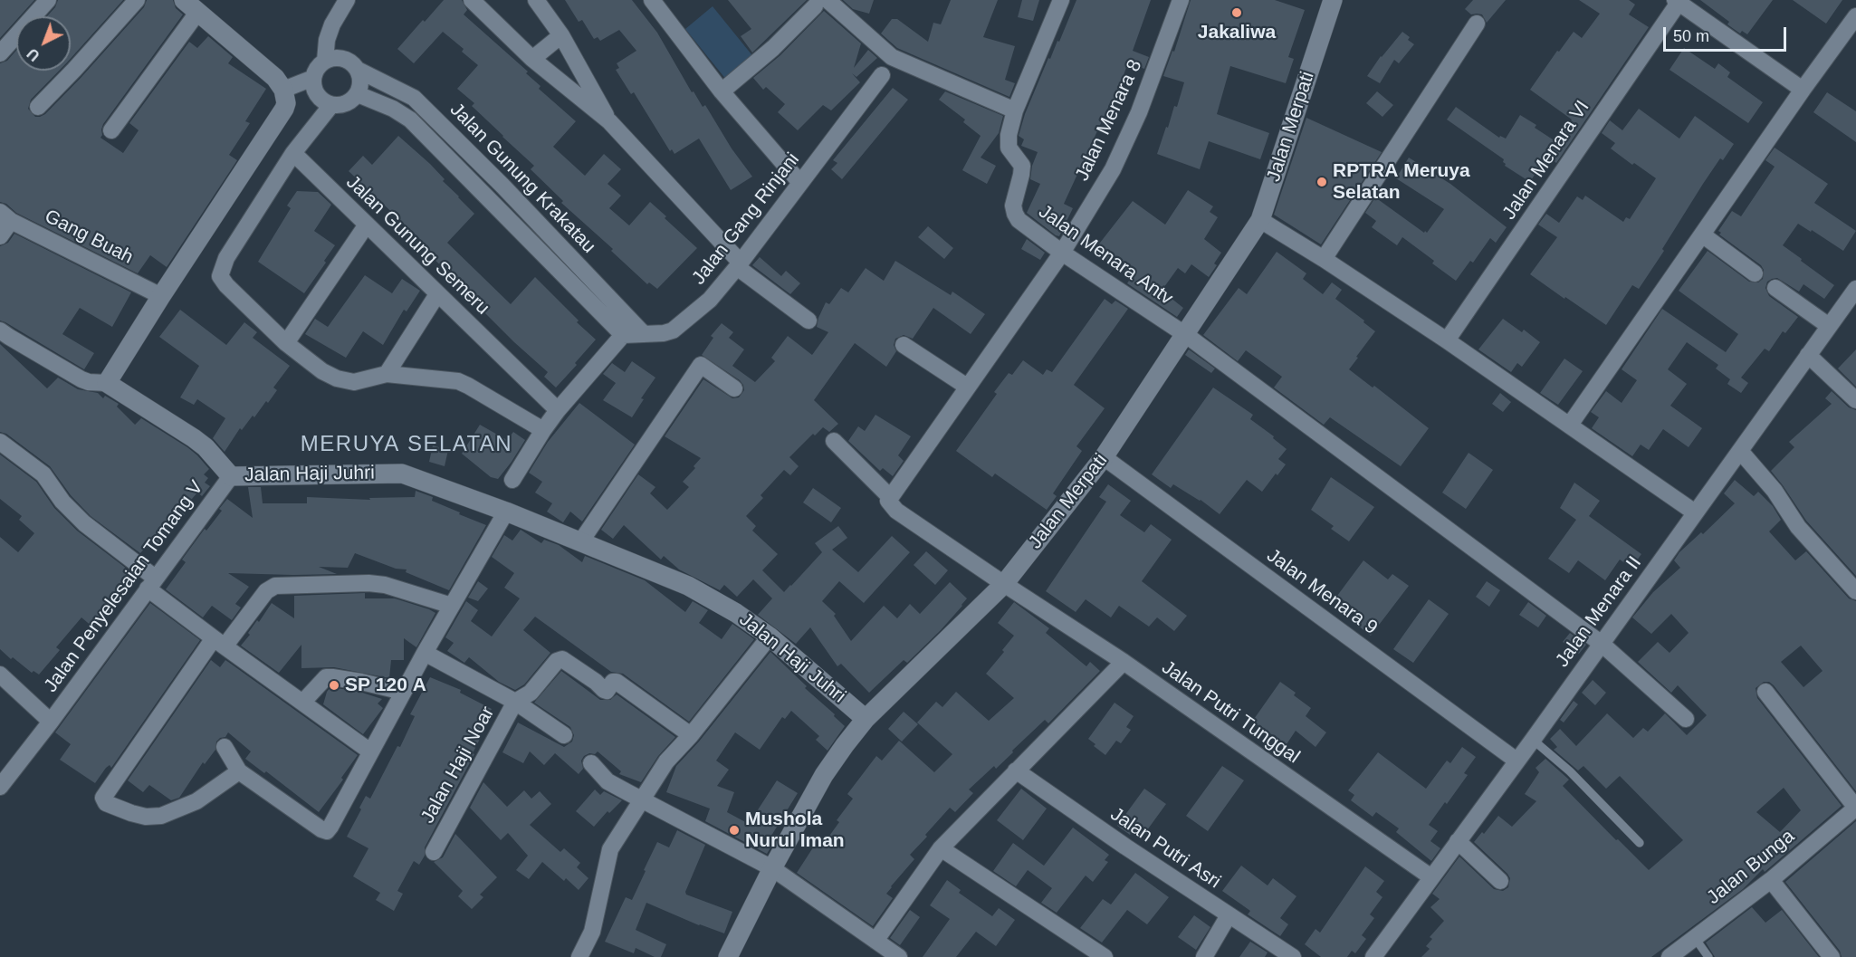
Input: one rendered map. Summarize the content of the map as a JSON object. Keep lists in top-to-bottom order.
{
  "streets": {
    "street": [
      "Jalan Menara 8",
      "Jalan Merpati",
      "Jalan Menara VI",
      "Jalan Gunung Krakatau",
      "Jalan Gang Rinjani",
      "Gang Buah",
      "Jalan Gunung Semeru",
      "Jalan Menara Antv",
      "Jalan Haji Juhri",
      "Jalan Penyelesaian Tomang V",
      "Jalan Menara 9",
      "Jalan Menara II",
      "Jalan Putri Tunggal",
      "Jalan Haji Noar",
      "Jalan Putri Asri",
      "Jalan Bunga"
    ]
  },
  "crossings": [
    ["Jalan Menara 8", "Jalan Menara Antv"],
    ["Jalan Menara 8", "Jalan Putri Tunggal"],
    ["Jalan Merpati", "Jalan Menara Antv"],
    ["Jalan Merpati", "Jalan Haji Juhri"],
    ["Jalan Merpati", "Jalan Menara 9"],
    ["Jalan Merpati", "Jalan Putri Tunggal"],
    ["Jalan Gunung Krakatau", "Jalan Gang Rinjani"],
    ["Jalan Menara Antv", "Jalan Menara II"],
    ["Jalan Haji Juhri", "Jalan Penyelesaian Tomang V"],
    ["Jalan Menara 9", "Jalan Menara II"],
    ["Jalan Menara II", "Jalan Putri Tunggal"]
  ],
  "districts": ["MERUYA SELATAN"],
  "places": [
    "Jakaliwa",
    "RPTRA Meruya Selatan",
    "SP 120 A",
    "Mushola Nurul Iman"
  ],
  "scale_bar": "50 m",
  "north": "bottom left"
}
